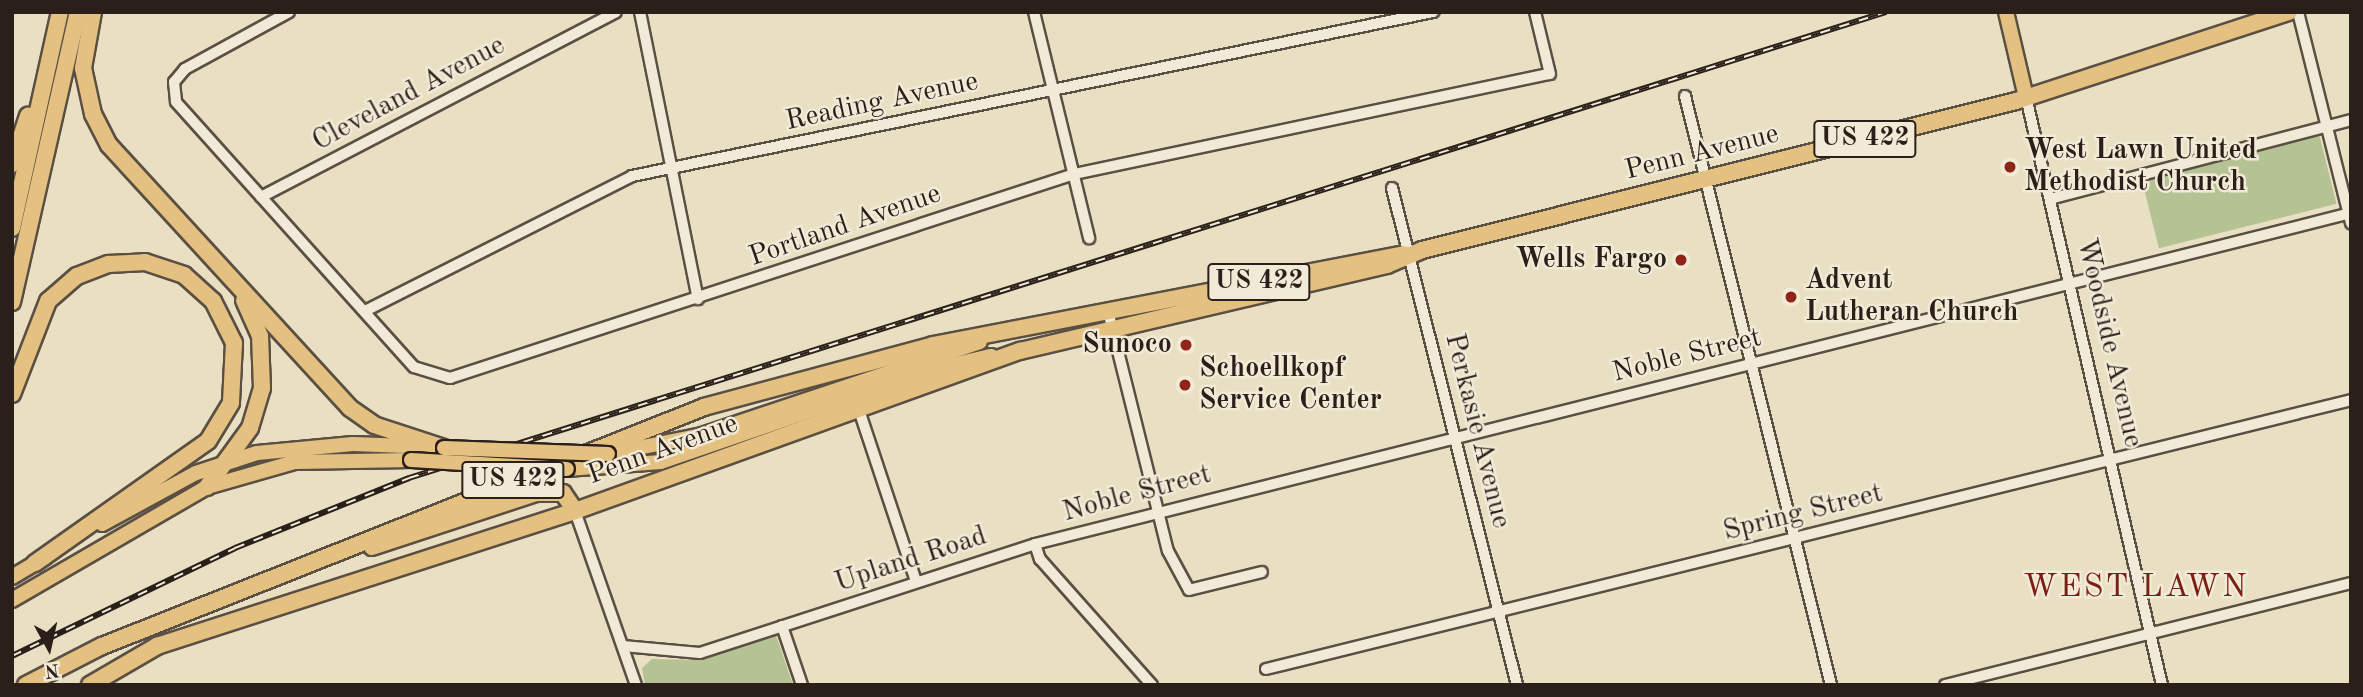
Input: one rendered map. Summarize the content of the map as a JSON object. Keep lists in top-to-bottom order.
{
  "streets": {
    "highway": ["US 422", "Penn Avenue"],
    "main road": ["Woodside Avenue"],
    "street": [
      "Cleveland Avenue",
      "Reading Avenue",
      "Portland Avenue",
      "Noble Street",
      "Perkasie Avenue",
      "Spring Street",
      "Upland Road"
    ]
  },
  "crossings": [
    ["Cleveland Avenue", "Portland Avenue"],
    ["Reading Avenue", "Portland Avenue"],
    ["Penn Avenue", "Woodside Avenue"],
    ["Penn Avenue", "Perkasie Avenue"],
    ["Woodside Avenue", "Noble Street"],
    ["Woodside Avenue", "Spring Street"],
    ["Noble Street", "Perkasie Avenue"],
    ["Noble Street", "Upland Road"],
    ["Perkasie Avenue", "Spring Street"]
  ],
  "districts": ["WEST LAWN"],
  "places": [
    "West Lawn United Methodist Church",
    "Wells Fargo",
    "Advent Lutheran Church",
    "Sunoco",
    "Schoellkopf Service Center"
  ],
  "north": "bottom"
}
